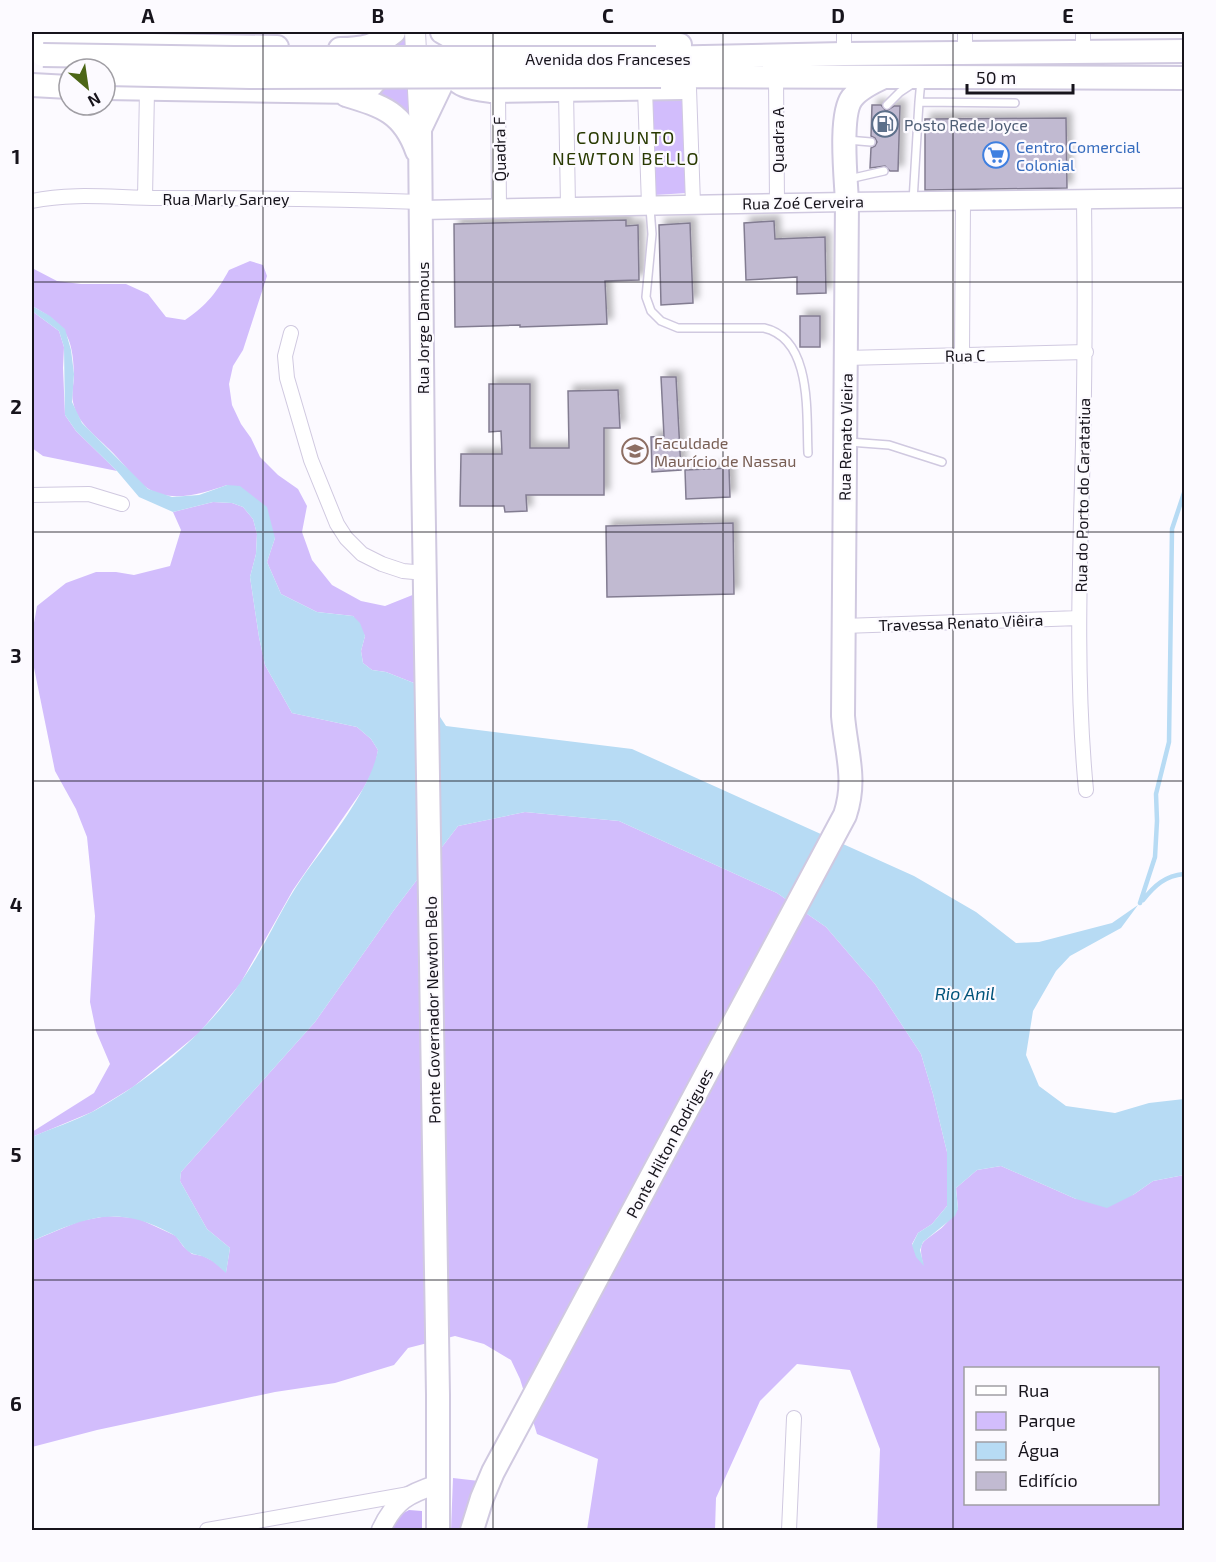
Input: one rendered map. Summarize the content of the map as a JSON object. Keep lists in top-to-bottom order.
{
  "streets": {
    "main road": [
      "Avenida dos Franceses",
      "Rua Jorge Damous",
      "Rua Renato Vieira",
      "Ponte Governador Newton Belo",
      "Ponte Hilton Rodrigues"
    ],
    "street": [
      "Quadra A",
      "Quadra F",
      "Rua Marly Sarney",
      "Rua Zoé Cerveira",
      "Rua C",
      "Rua do Porto do Caratatiua",
      "Travessa Renato Viêira"
    ]
  },
  "crossings": [
    ["Avenida dos Franceses", "Quadra A"],
    ["Avenida dos Franceses", "Rua Renato Vieira"],
    ["Quadra A", "Rua Zoé Cerveira"],
    ["Quadra F", "Rua Zoé Cerveira"],
    ["Rua Marly Sarney", "Rua Zoé Cerveira"],
    ["Rua Marly Sarney", "Rua Jorge Damous"],
    ["Rua Zoé Cerveira", "Rua Jorge Damous"],
    ["Rua Zoé Cerveira", "Rua Renato Vieira"],
    ["Rua Zoé Cerveira", "Rua do Porto do Caratatiua"],
    ["Rua Jorge Damous", "Ponte Governador Newton Belo"],
    ["Rua C", "Rua Renato Vieira"],
    ["Rua C", "Rua do Porto do Caratatiua"],
    ["Rua Renato Vieira", "Travessa Renato Viêira"],
    ["Rua Renato Vieira", "Ponte Hilton Rodrigues"],
    ["Rua do Porto do Caratatiua", "Travessa Renato Viêira"]
  ],
  "districts": ["CONJUNTO NEWTON BELLO"],
  "water": ["Rio Anil"],
  "places": {
    "fuel station": ["Posto Rede Joyce"],
    "supermarket": ["Centro Comercial Colonial"],
    "school or university": ["Faculdade Maurício de Nassau"]
  },
  "legend": [
    "Rua",
    "Parque",
    "Água",
    "Edifício"
  ],
  "scale_bar": "50 m",
  "north": "bottom right",
  "grid": {
    "columns": [
      "A",
      "B",
      "C",
      "D",
      "E"
    ],
    "rows": [
      "1",
      "2",
      "3",
      "4",
      "5",
      "6"
    ]
  }
}
